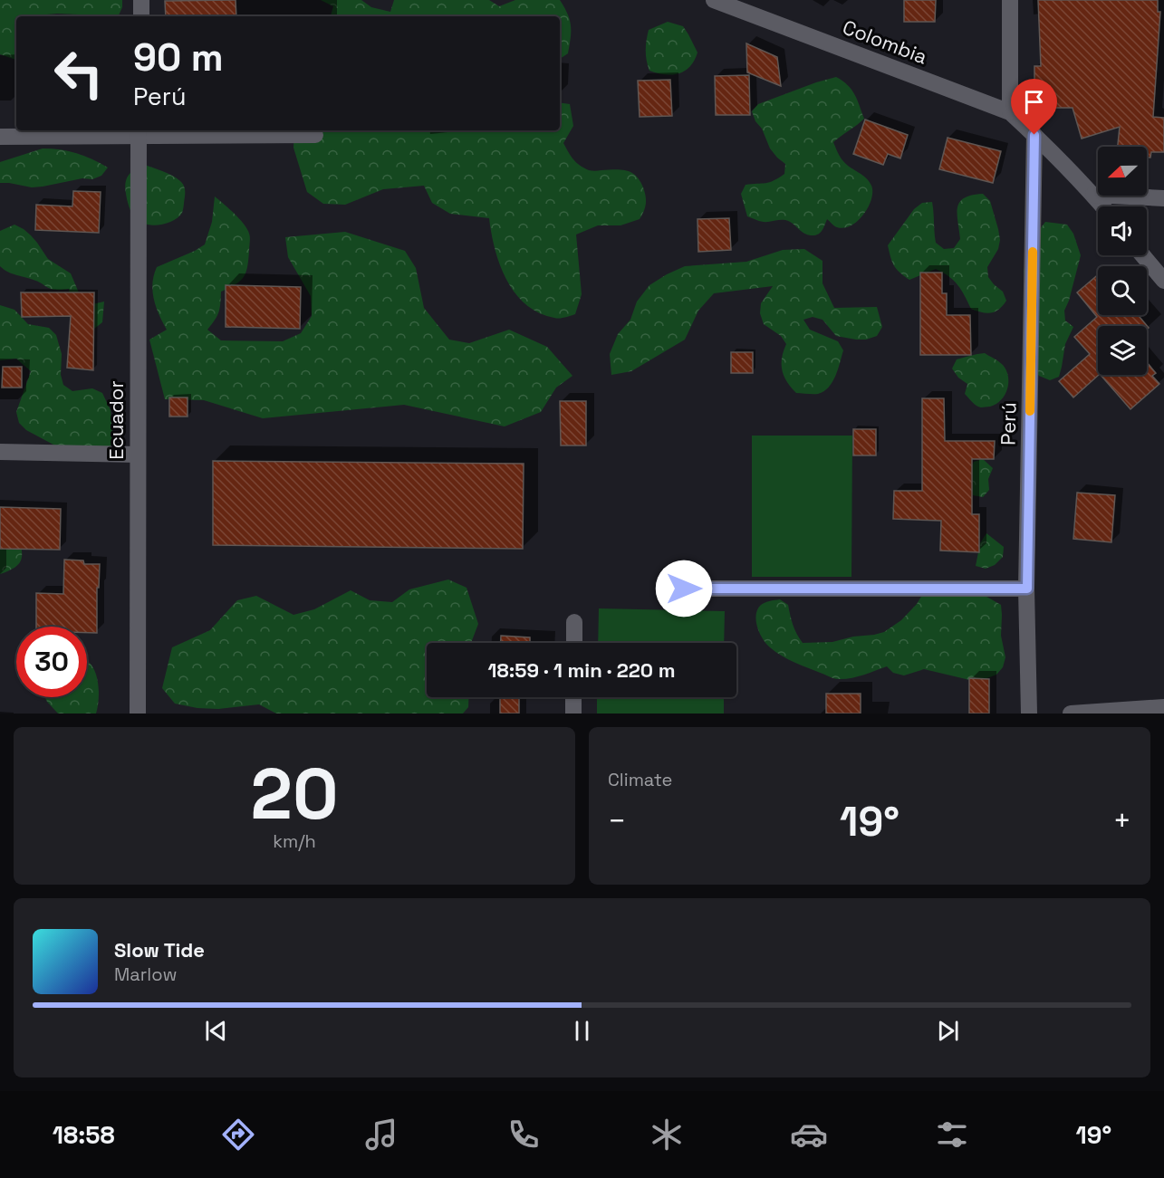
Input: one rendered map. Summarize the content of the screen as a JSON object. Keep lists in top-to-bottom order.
{
  "streets": {
    "street": ["Colombia", "Ecuador", "Perú"]
  },
  "crossings": [
    ["Colombia", "Perú"]
  ],
  "north": "left",
  "page": {
    "turn": ["90 m", "Perú"],
    "limit": "30",
    "trip": "18:59 · 1 min · 220 m",
    "tile": [
      ["20", "km/h"],
      "Climate"
    ],
    "heat": ["−", "19°", "+"],
    "song": ["Slow Tide", "Marlow"],
    "tabs": ["18:58", "19°"]
  }
}
